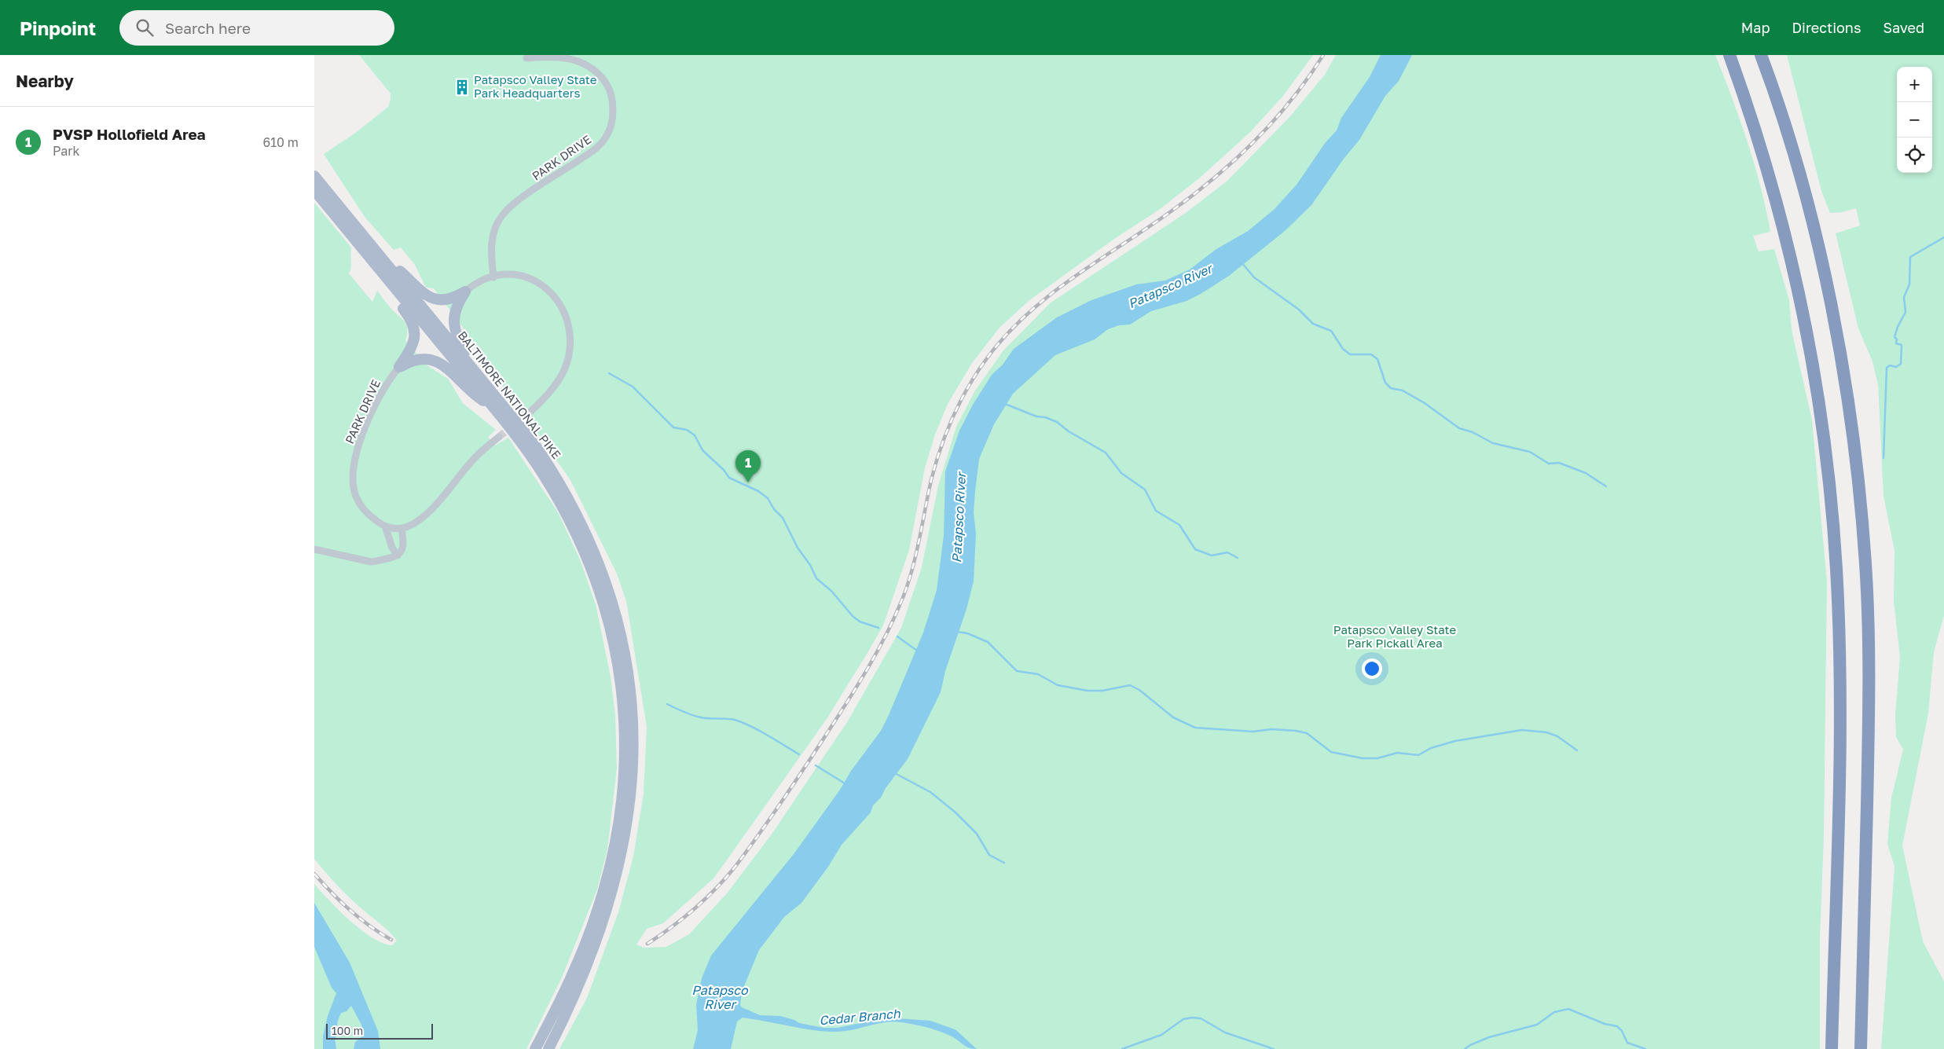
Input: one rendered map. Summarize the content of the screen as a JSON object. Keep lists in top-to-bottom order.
{
  "streets": {
    "main road": ["BALTIMORE NATIONAL PIKE"],
    "street": ["PARK DRIVE"]
  },
  "water": ["Patapsco River", "Cedar Branch"],
  "parks": ["Patapsco Valley State Park Pickall Area"],
  "places": {
    "building": ["Patapsco Valley State Park Headquarters"]
  },
  "scale_bar": "100 m",
  "page": {
    "header": "Pinpoint",
    "search": "Search here",
    "nav": ["Map", "Directions", "Saved"],
    "heading": "Nearby",
    "map_buttons": ["+", "−"],
    "list": [
      {
        "mark": "1",
        "name": "PVSP Hollofield Area",
        "note": "Park",
        "value": "610 m"
      }
    ],
    "pins": "1",
    "scale": "100 m"
  }
}
